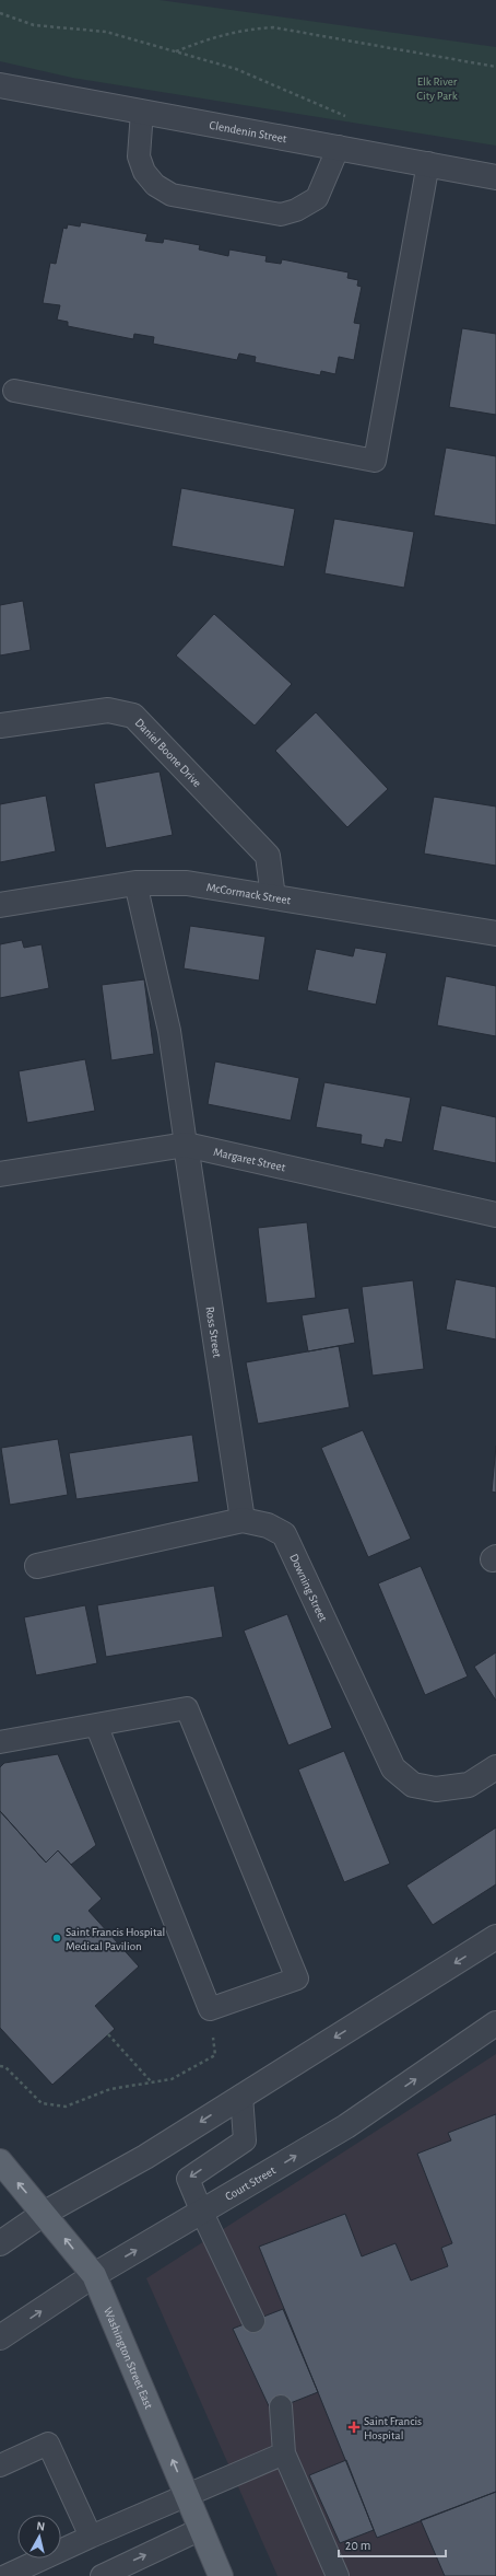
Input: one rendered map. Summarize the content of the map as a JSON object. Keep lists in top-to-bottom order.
{
  "streets": {
    "main road": ["Washington Street East"],
    "street": [
      "Clendenin Street",
      "Daniel Boone Drive",
      "McCormack Street",
      "Margaret Street",
      "Ross Street",
      "Downing Street",
      "Court Street"
    ]
  },
  "crossings": [
    ["Daniel Boone Drive", "McCormack Street"],
    ["Margaret Street", "Ross Street"],
    ["Ross Street", "Downing Street"],
    ["Court Street", "Washington Street East"]
  ],
  "one_way": ["Washington Street East"],
  "parks": ["Elk River City Park"],
  "places": {
    "other": ["Saint Francis Hospital Medical Pavilion"],
    "health": ["Saint Francis Hospital"]
  },
  "scale_bar": "20 m",
  "north": "top"
}
